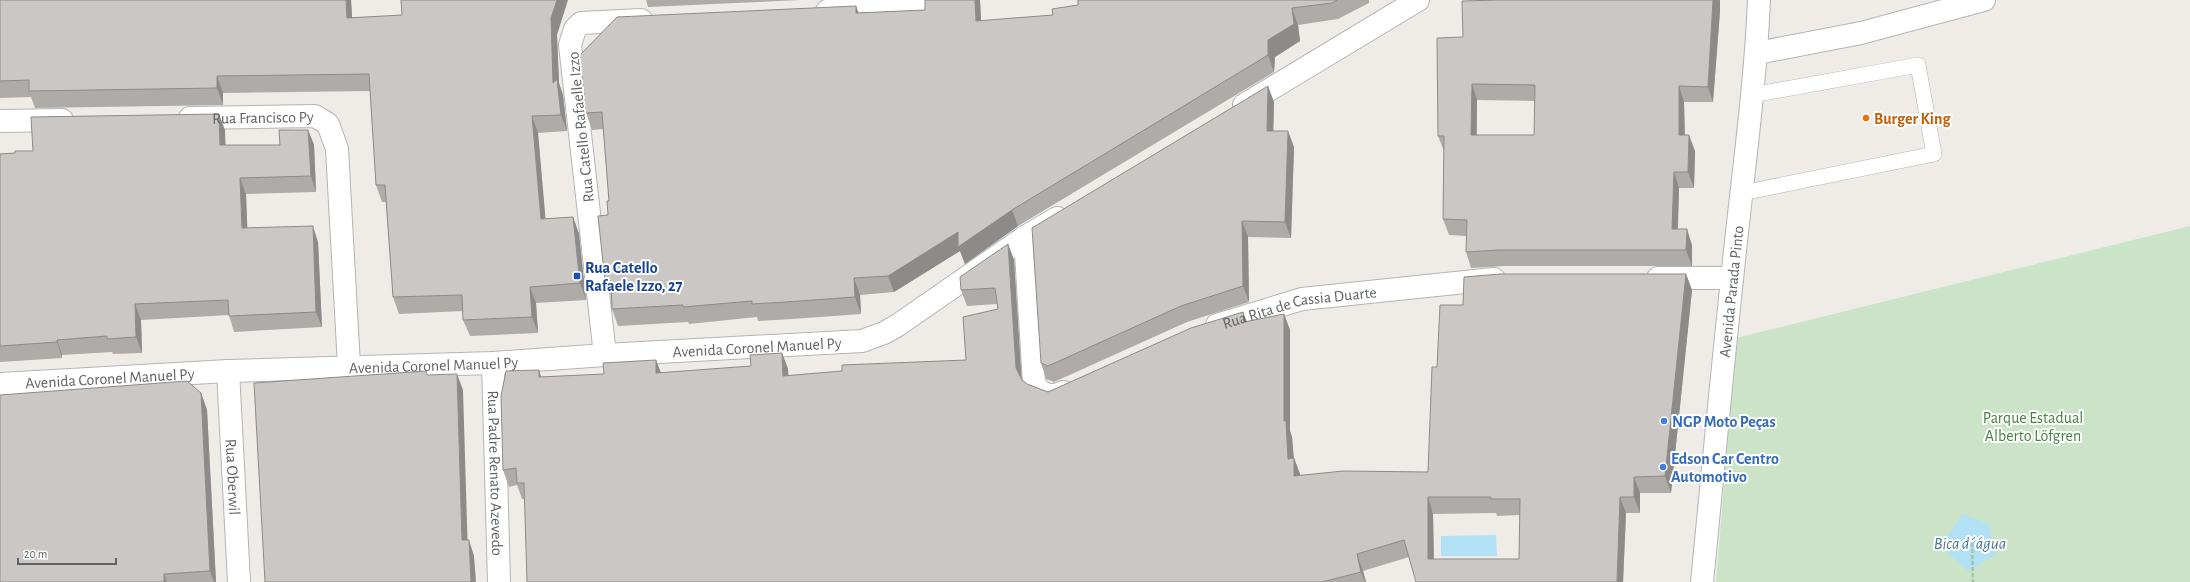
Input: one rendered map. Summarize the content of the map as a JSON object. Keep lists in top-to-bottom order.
{
  "streets": {
    "street": [
      "Rua Francisco Py",
      "Rua Catello Rafaelle Izzo",
      "Avenida Parada Pinto",
      "Rua Rita de Cassia Duarte",
      "Avenida Coronel Manuel Py",
      "Rua Padre Renato Azevedo",
      "Rua Oberwil"
    ]
  },
  "crossings": [
    ["Rua Francisco Py", "Avenida Coronel Manuel Py"],
    ["Rua Catello Rafaelle Izzo", "Avenida Coronel Manuel Py"],
    ["Avenida Coronel Manuel Py", "Rua Padre Renato Azevedo"],
    ["Avenida Coronel Manuel Py", "Rua Oberwil"]
  ],
  "water": ["Bica d´água"],
  "parks": ["Parque Estadual Alberto Löfgren"],
  "places": {
    "other": ["Burger King", "NGP Moto Peças", "Edson Car Centro Automotivo"],
    "transit": ["Rua Catello Rafaele Izzo, 27"]
  },
  "scale_bar": "20 m"
}
